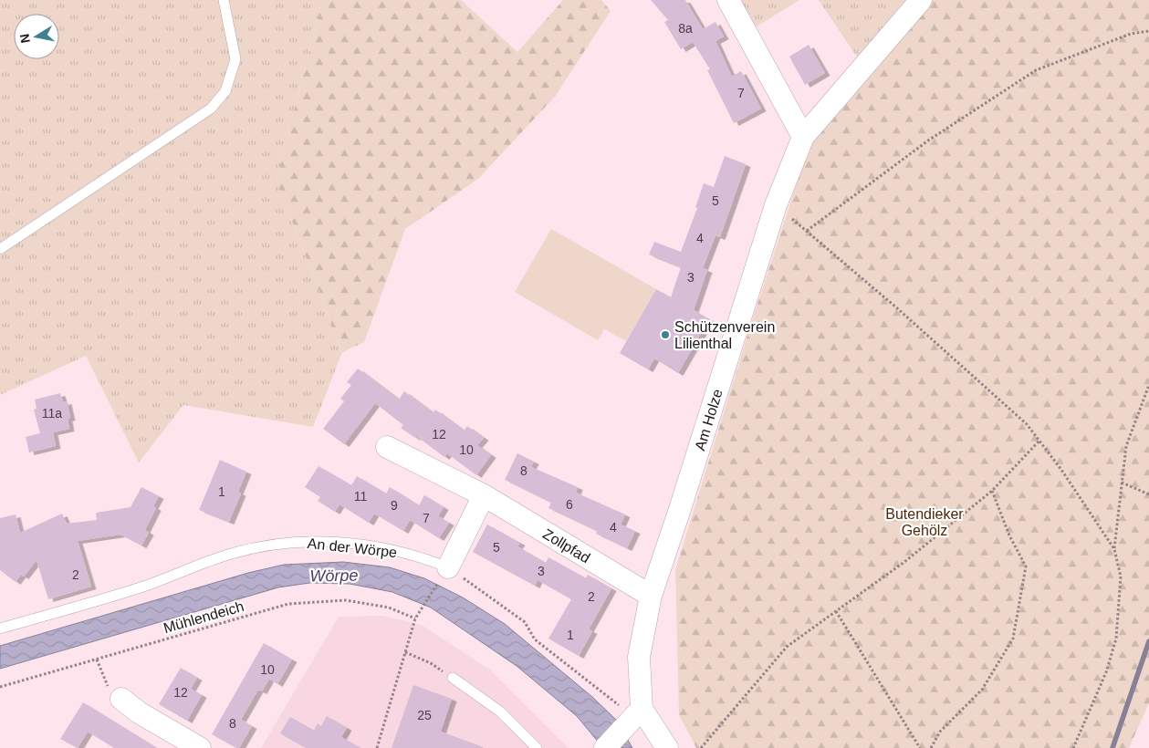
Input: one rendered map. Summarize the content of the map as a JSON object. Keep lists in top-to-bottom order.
{
  "streets": {
    "street": ["Am Holze", "Zollpfad"],
    "lane": ["An der Wörpe"],
    "path": ["Mühlendeich"]
  },
  "crossings": [
    ["Am Holze", "Zollpfad"]
  ],
  "water": ["Wörpe"],
  "parks": ["Butendieker Gehölz"],
  "places": ["Schützenverein Lilienthal"],
  "house_numbers": [
    "8a",
    "7",
    "5",
    "4",
    "3",
    "11a",
    "12",
    "10",
    "8",
    "1",
    "11",
    "6",
    "9",
    "7",
    "4",
    "5",
    "3",
    "2",
    "2",
    "1",
    "10",
    "12",
    "25",
    "8"
  ],
  "north": "left"
}
